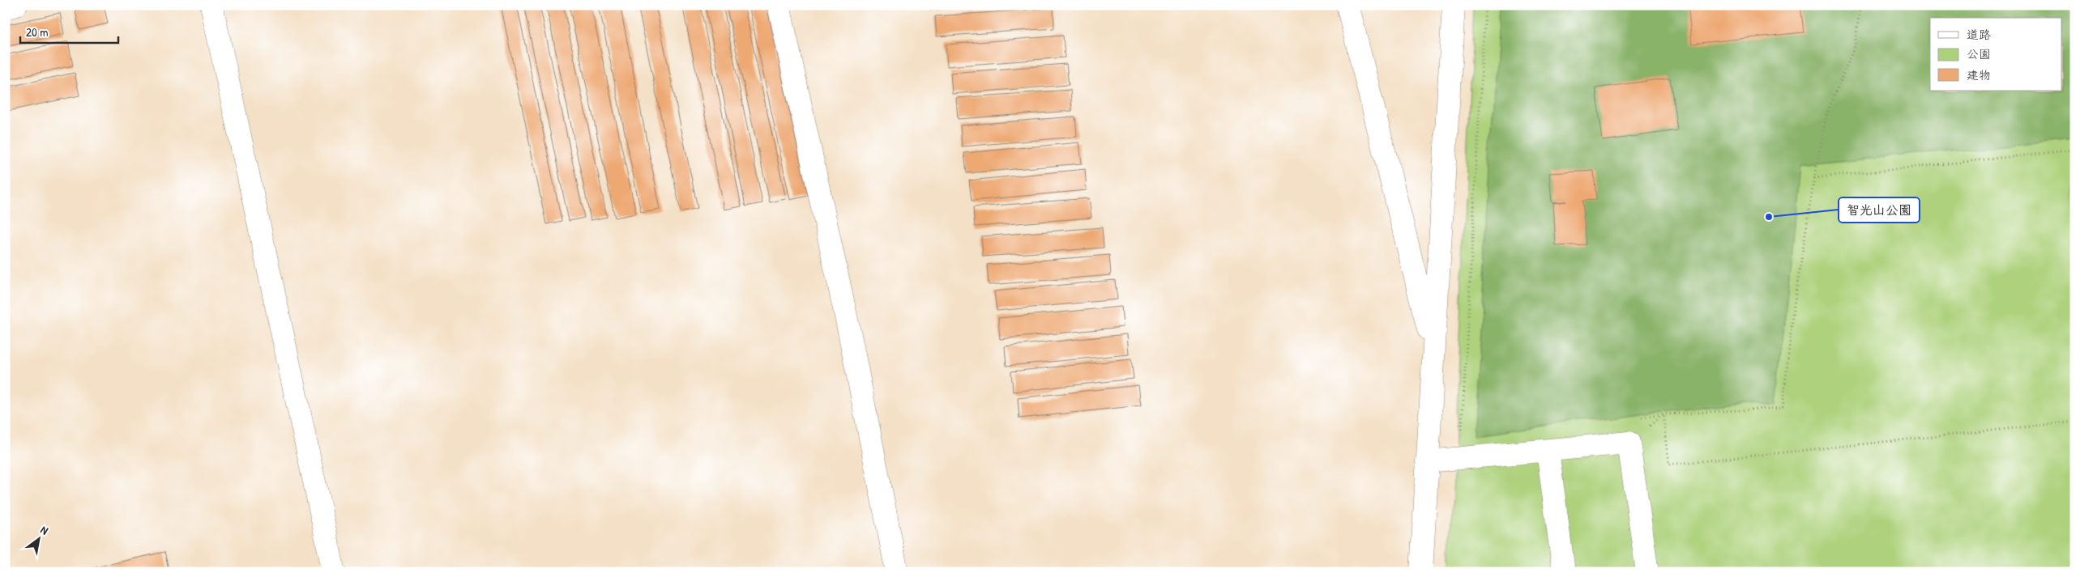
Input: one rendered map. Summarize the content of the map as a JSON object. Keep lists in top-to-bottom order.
{
  "places": ["智光山公園"],
  "legend": ["道路", "公園", "建物"],
  "scale_bar": "20 m",
  "north": "top right"
}
